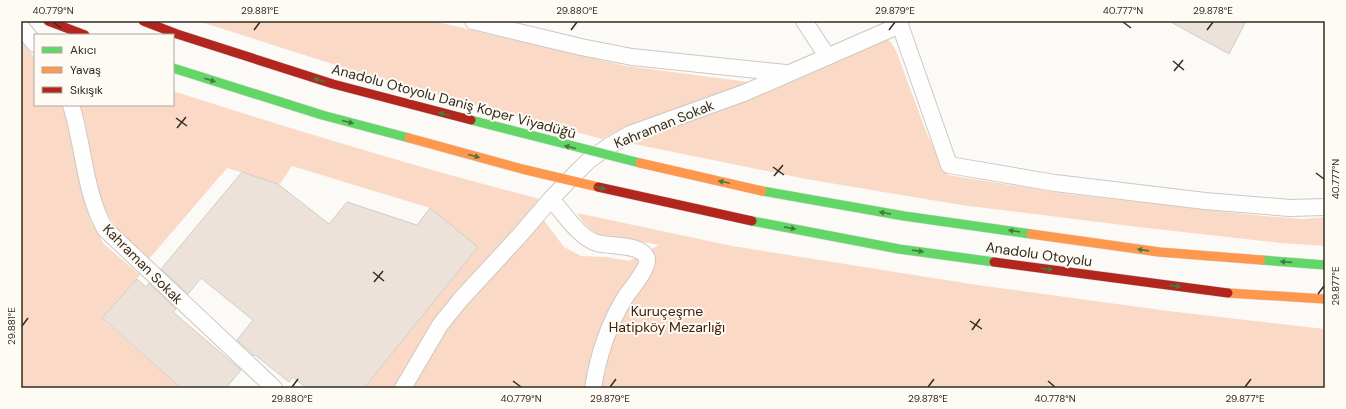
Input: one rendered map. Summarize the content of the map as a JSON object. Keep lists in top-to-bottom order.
{
  "streets": {
    "highway": ["Anadolu Otoyolu Daniş Koper Viyadüğü", "Anadolu Otoyolu"],
    "street": ["Kahraman Sokak"]
  },
  "crossings": [
    ["Anadolu Otoyolu Daniş Koper Viyadüğü", "Anadolu Otoyolu"]
  ],
  "one_way": ["Anadolu Otoyolu Daniş Koper Viyadüğü"],
  "parks": ["Kuruçeşme Hatipköy Mezarlığı"],
  "legend": ["Akıcı", "Yavaş", "Sıkışık"],
  "coordinates": [
    "40.779°N",
    "29.881°E",
    "29.880°E",
    "29.879°E",
    "40.777°N",
    "29.878°E",
    "29.877°E",
    "40.778°N"
  ]
}
